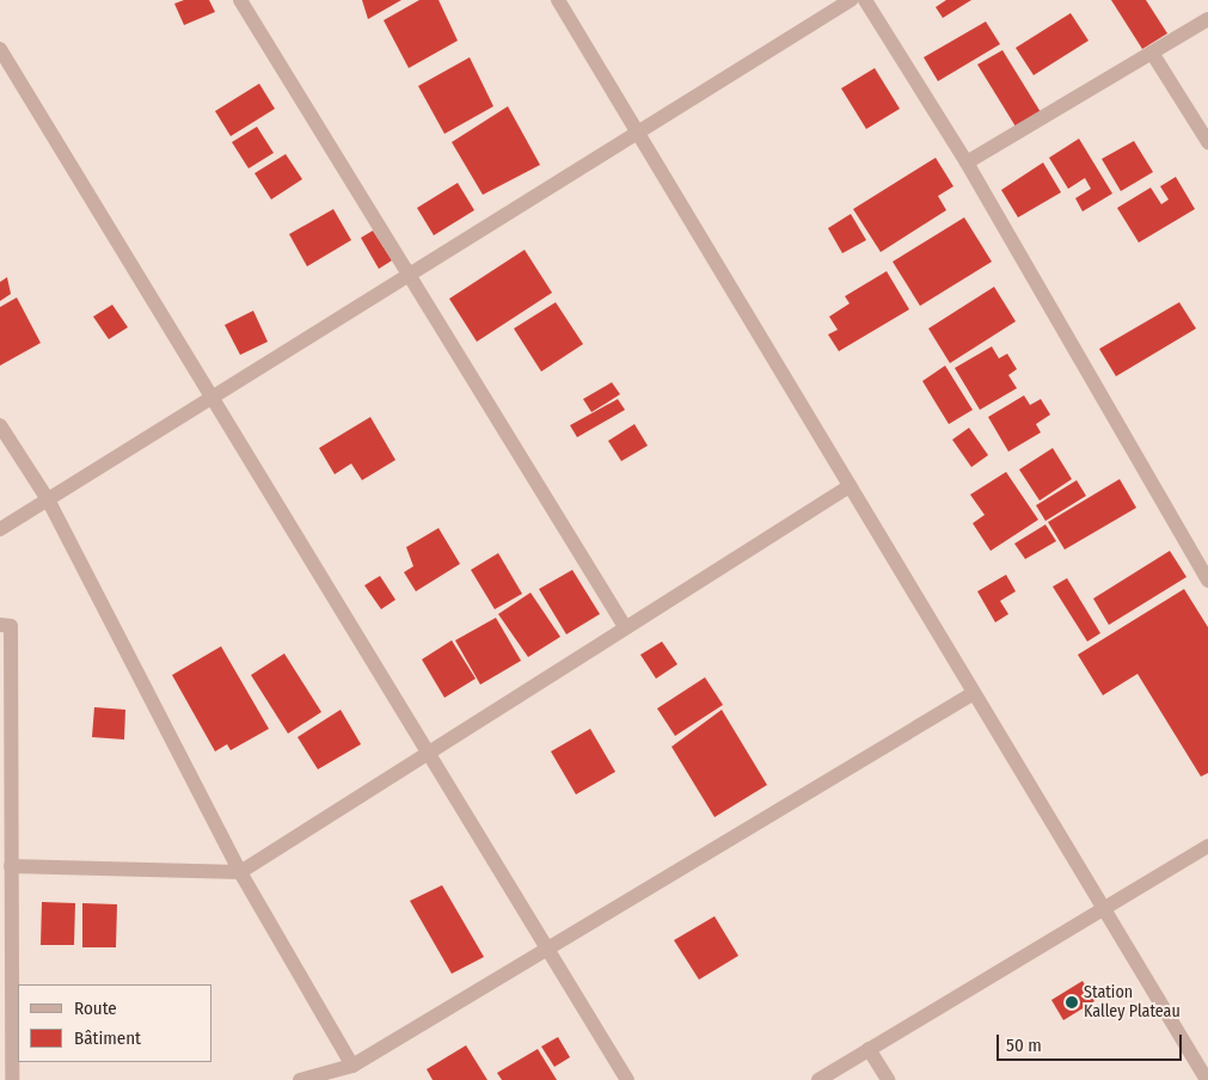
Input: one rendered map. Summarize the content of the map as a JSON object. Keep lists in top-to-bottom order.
{
  "places": ["Station Kalley Plateau"],
  "legend": ["Route", "Bâtiment"],
  "scale_bar": "50 m"
}
